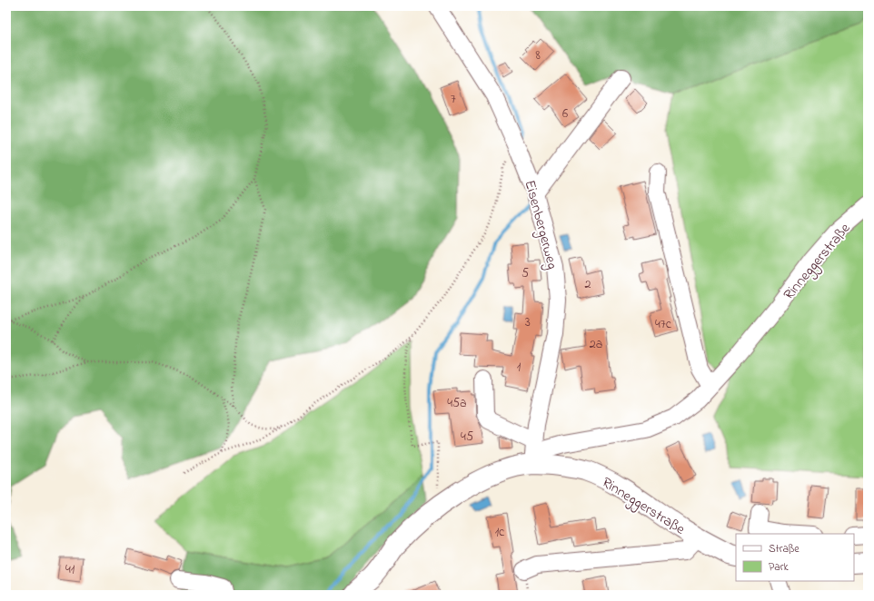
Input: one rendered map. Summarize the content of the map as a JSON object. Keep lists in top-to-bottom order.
{
  "streets": {
    "main road": ["Rinneggerstraße"],
    "street": ["Eisenbergerweg"]
  },
  "crossings": [
    ["Eisenbergerweg", "Rinneggerstraße"]
  ],
  "house_numbers": [
    "8",
    "7",
    "6",
    "5",
    "2",
    "3",
    "47c",
    "2a",
    "1",
    "45a",
    "45",
    "1c",
    "41"
  ],
  "legend": ["Straße", "Park"]
}
